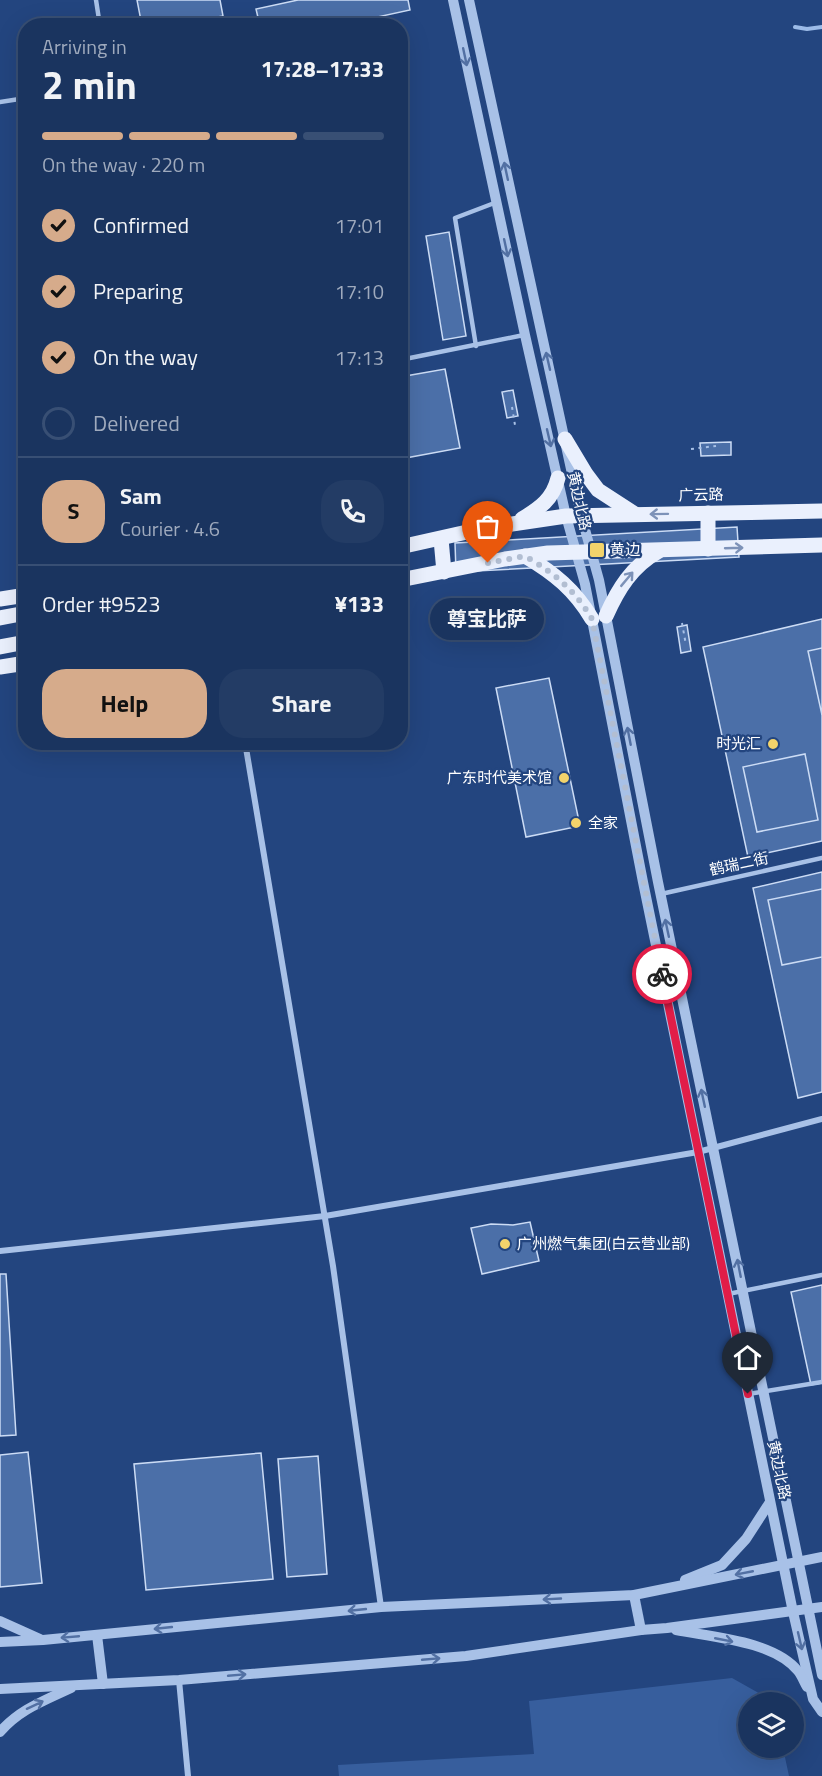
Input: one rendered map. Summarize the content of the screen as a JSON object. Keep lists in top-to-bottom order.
{
  "streets": {
    "main road": ["广云路"],
    "street": ["黄边北路"],
    "lane": ["鹤瑞二街"]
  },
  "crossings": [
    ["广云路", "黄边北路"],
    ["黄边北路", "鹤瑞二街"]
  ],
  "places": {
    "transit": ["黄边"],
    "other": [
      "尊宝比萨",
      "时光汇",
      "广东时代美术馆",
      "全家",
      "广州燃气集团(白云营业部)"
    ]
  },
  "page": {
    "heading": ["2 min", "Arriving in", "17:28–17:33"],
    "panel": [
      "Sam",
      "Courier · 4.6",
      "Order #9523",
      "¥133"
    ],
    "bar": "On the way · 220 m",
    "list": [
      ["Confirmed", "17:01"],
      ["Preparing", "17:10"],
      ["On the way", "17:13"],
      "Delivered"
    ],
    "round": "S",
    "bubble": "尊宝比萨",
    "buttons": ["Help", "Share"]
  }
}
